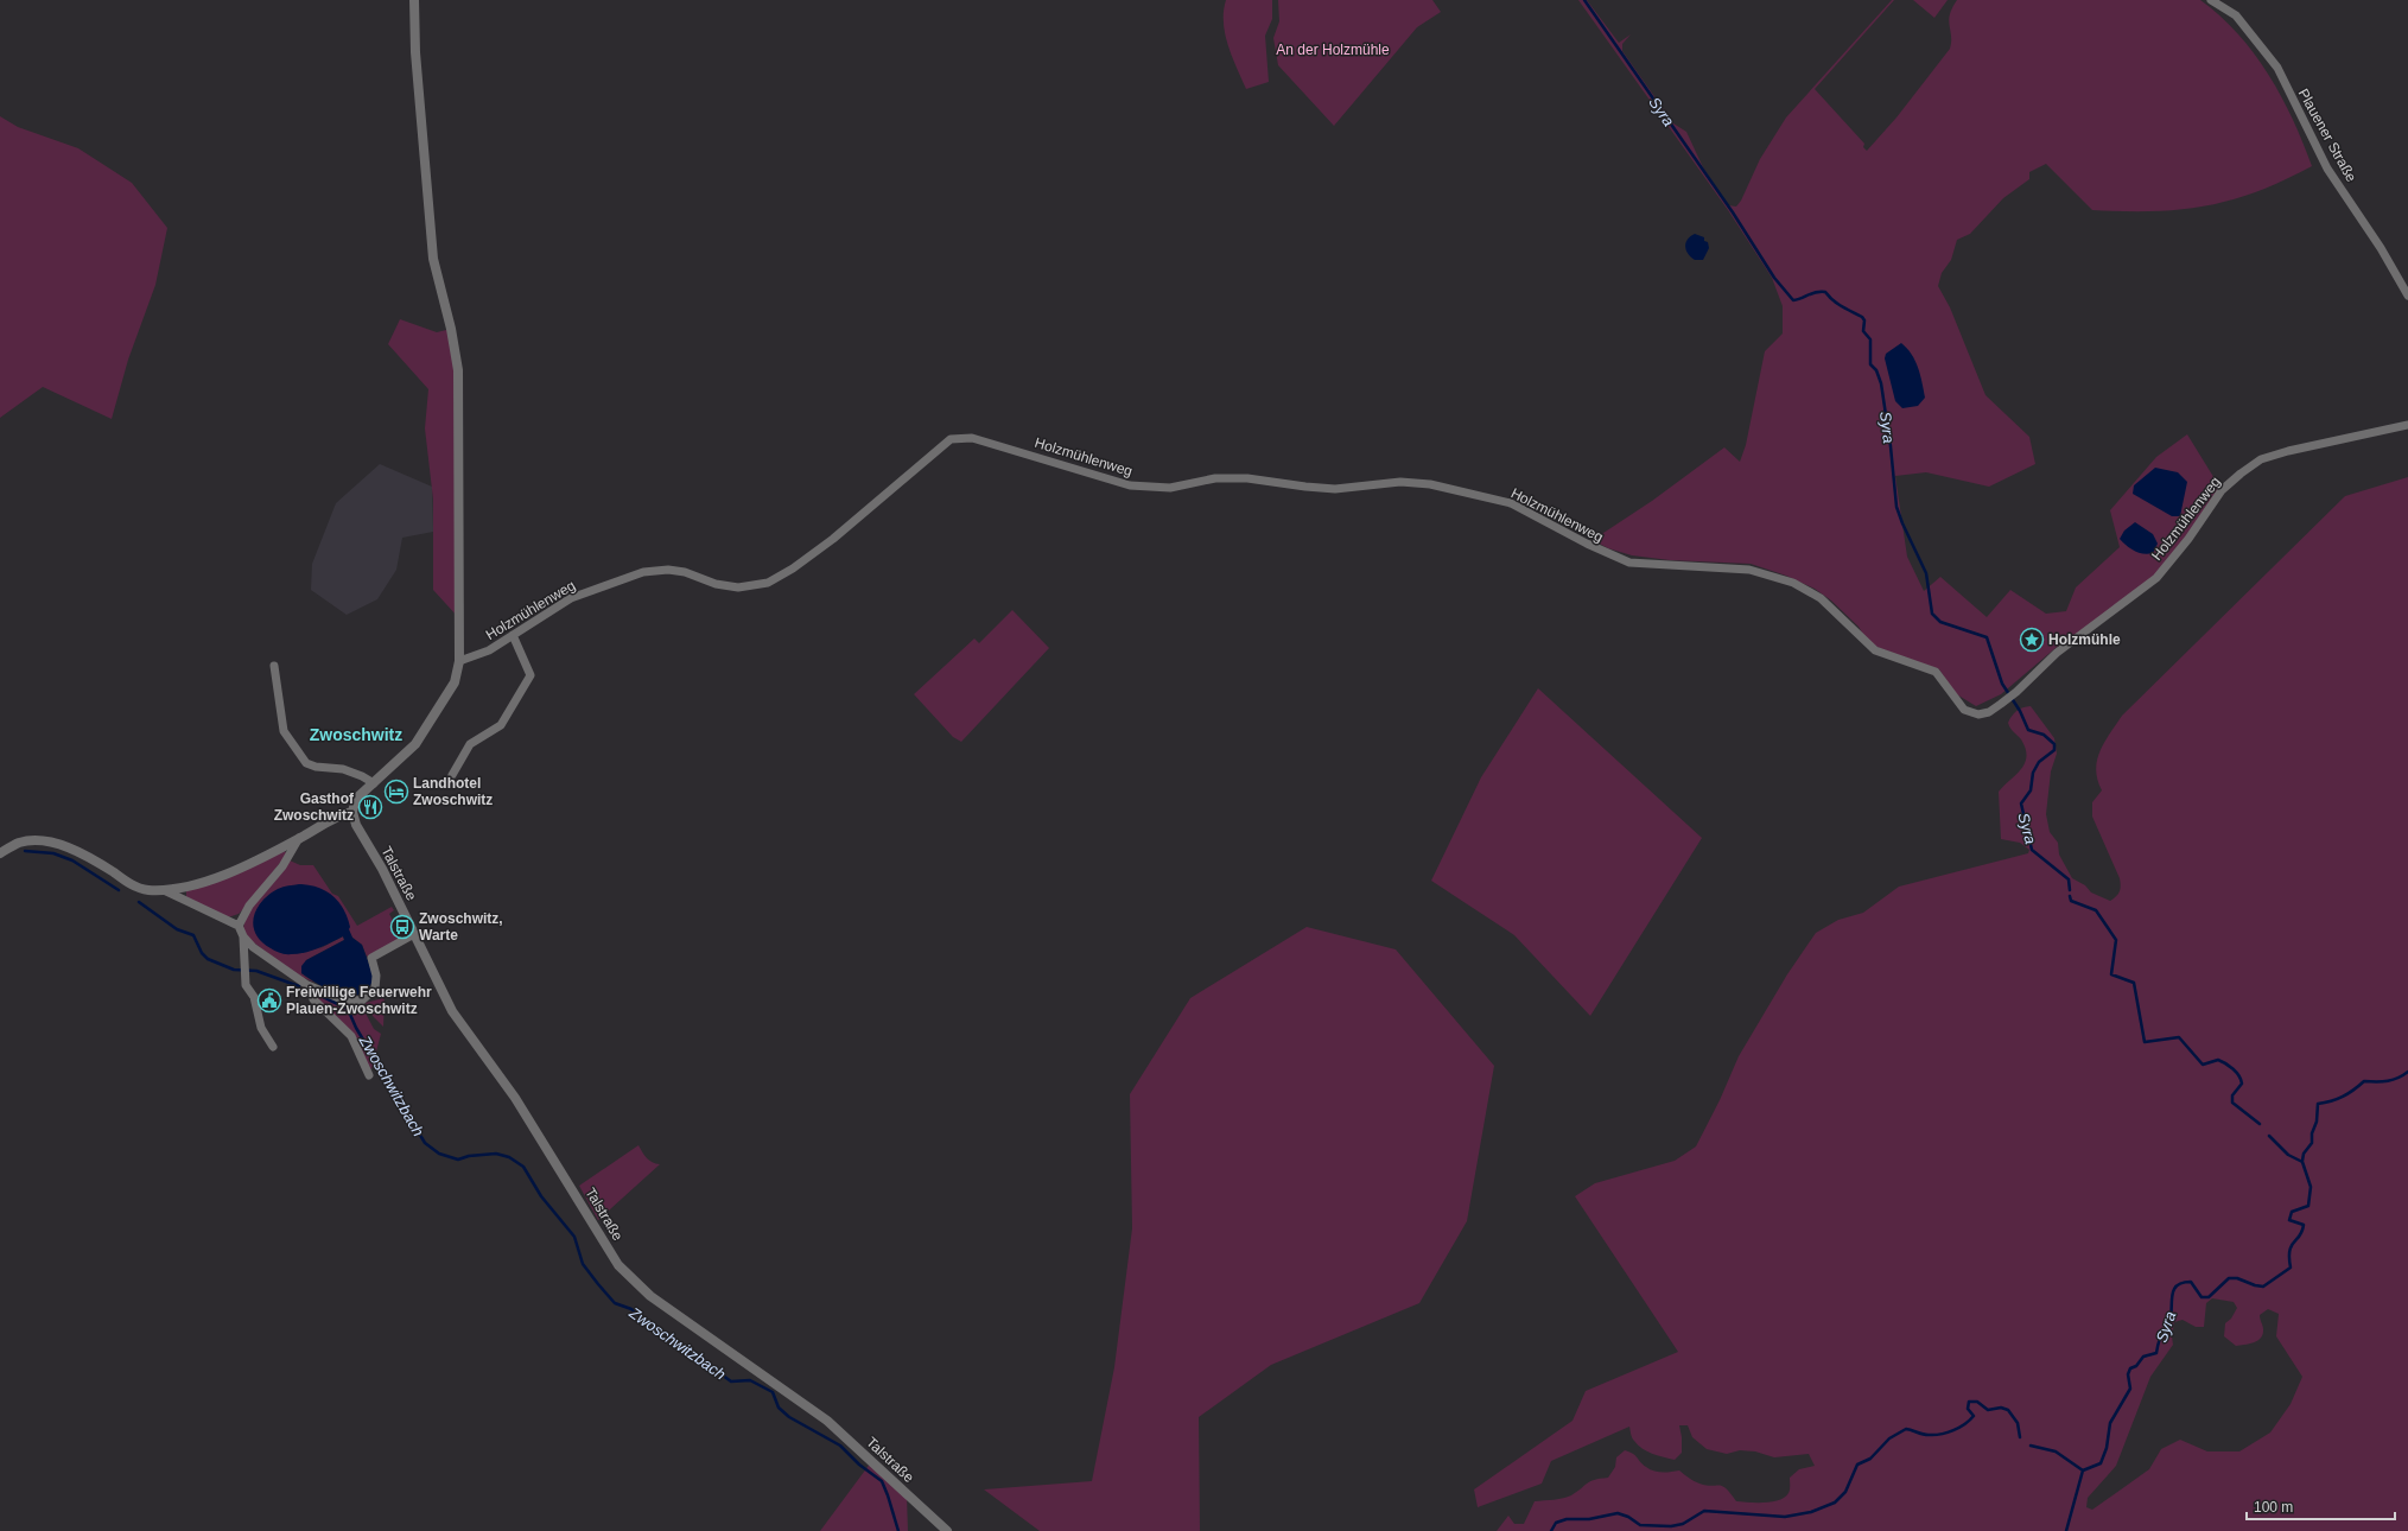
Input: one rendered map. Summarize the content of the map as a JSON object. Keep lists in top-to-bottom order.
{
  "streets": {
    "street": ["Plauener Straße", "Holzmühlenweg", "Talstraße"]
  },
  "districts": ["Zwoschwitz"],
  "water": ["Syra", "Zwoschwitzbach"],
  "parks": ["An der Holzmühle"],
  "places": {
    "place": ["Holzmühle"],
    "hotel": ["Landhotel Zwoschwitz"],
    "restaurant": ["Gasthof Zwoschwitz"],
    "bus stop": ["Zwoschwitz, Warte"],
    "public building": ["Freiwillige Feuerwehr Plauen-Zwoschwitz"]
  },
  "scale_bar": "100 m"
}
